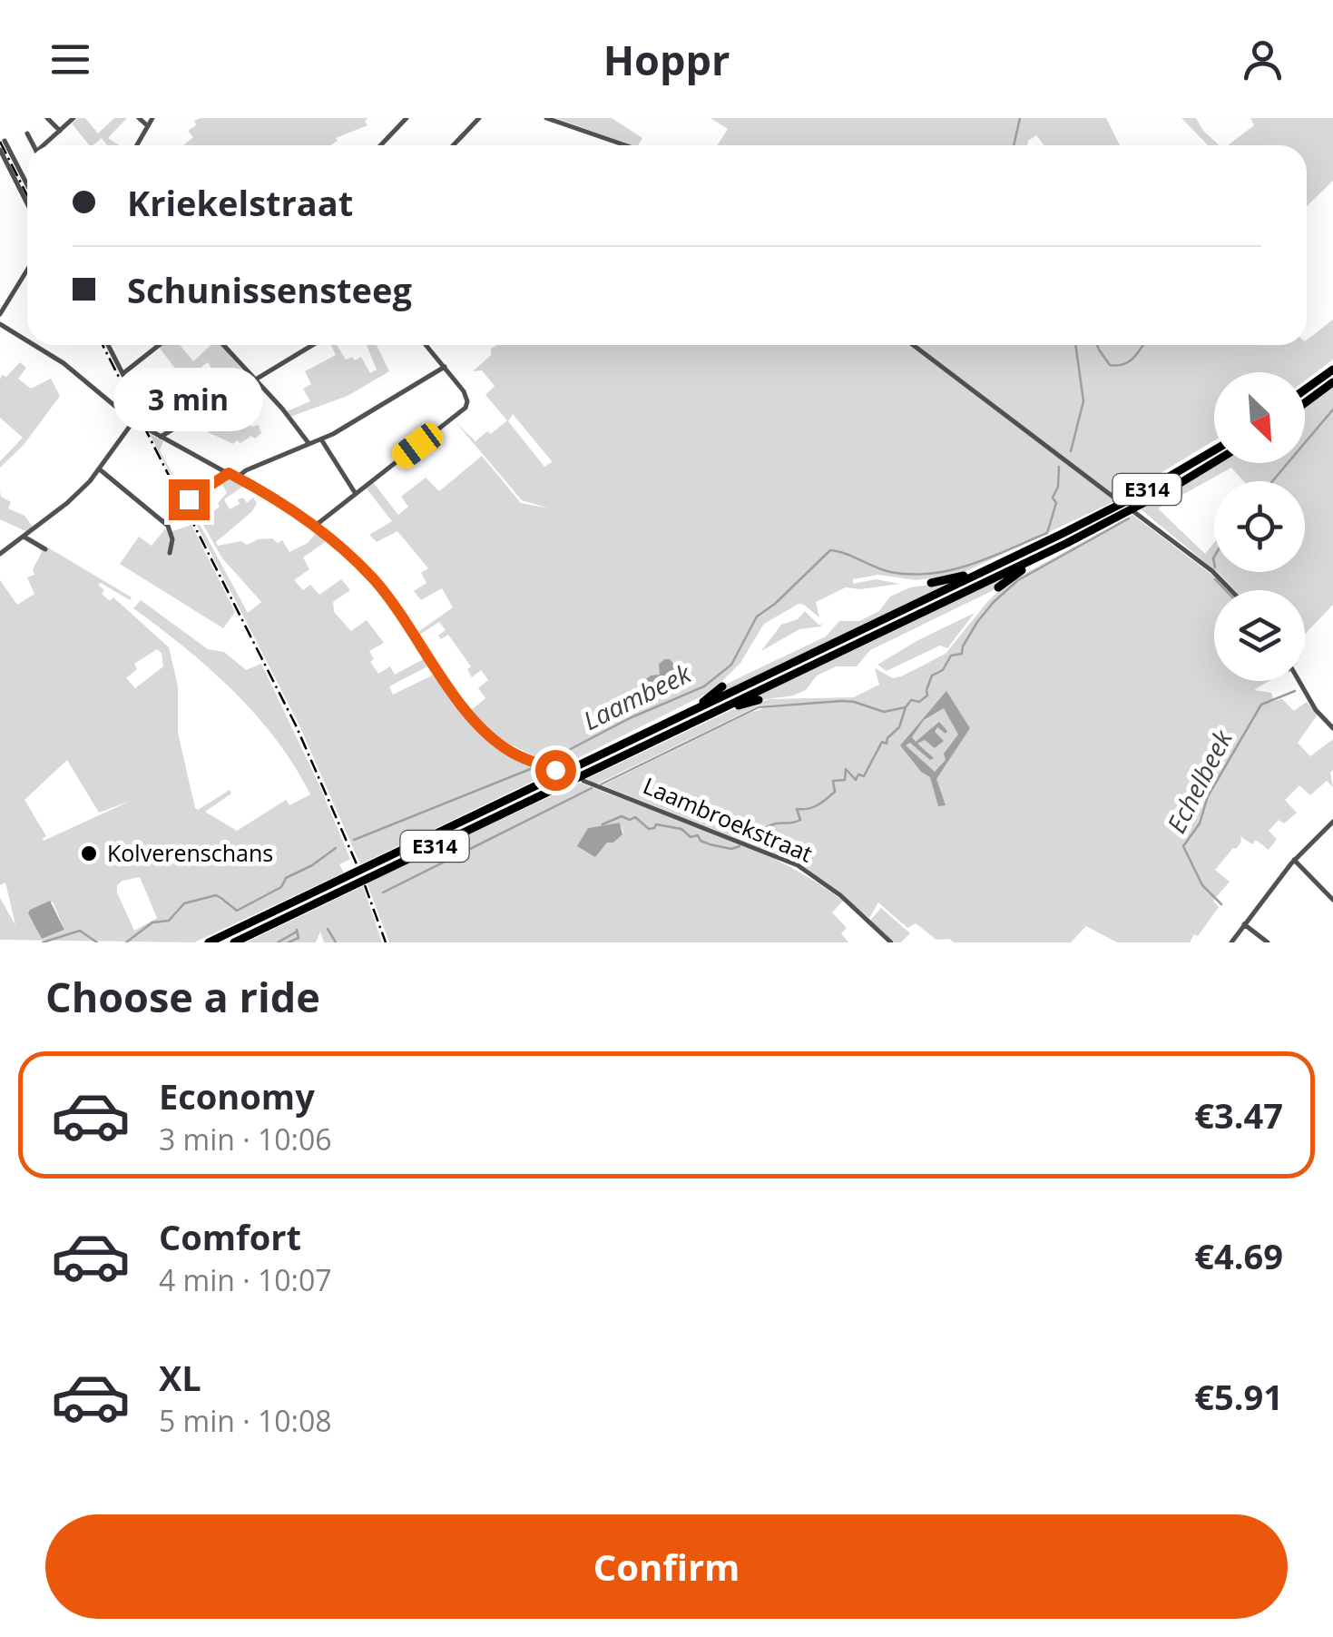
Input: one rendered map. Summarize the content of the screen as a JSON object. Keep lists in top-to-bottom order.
{
  "streets": {
    "highway": ["E314"],
    "street": ["Laambroekstraat"]
  },
  "water": ["Laambeek", "Echelbeek"],
  "places": ["Kolverenschans"],
  "north": "bottom right",
  "page": {
    "header": "Hoppr",
    "banner": ["Kriekelstraat", "Schunissensteeg"],
    "bubble": "3 min",
    "heading": "Choose a ride",
    "list": [
      {
        "name": "Economy",
        "note": "3 min · 10:06",
        "value": "€3.47"
      },
      {
        "name": "Comfort",
        "note": "4 min · 10:07",
        "value": "€4.69"
      },
      {
        "name": "XL",
        "note": "5 min · 10:08",
        "value": "€5.91"
      }
    ],
    "buttons": "Confirm"
  }
}
